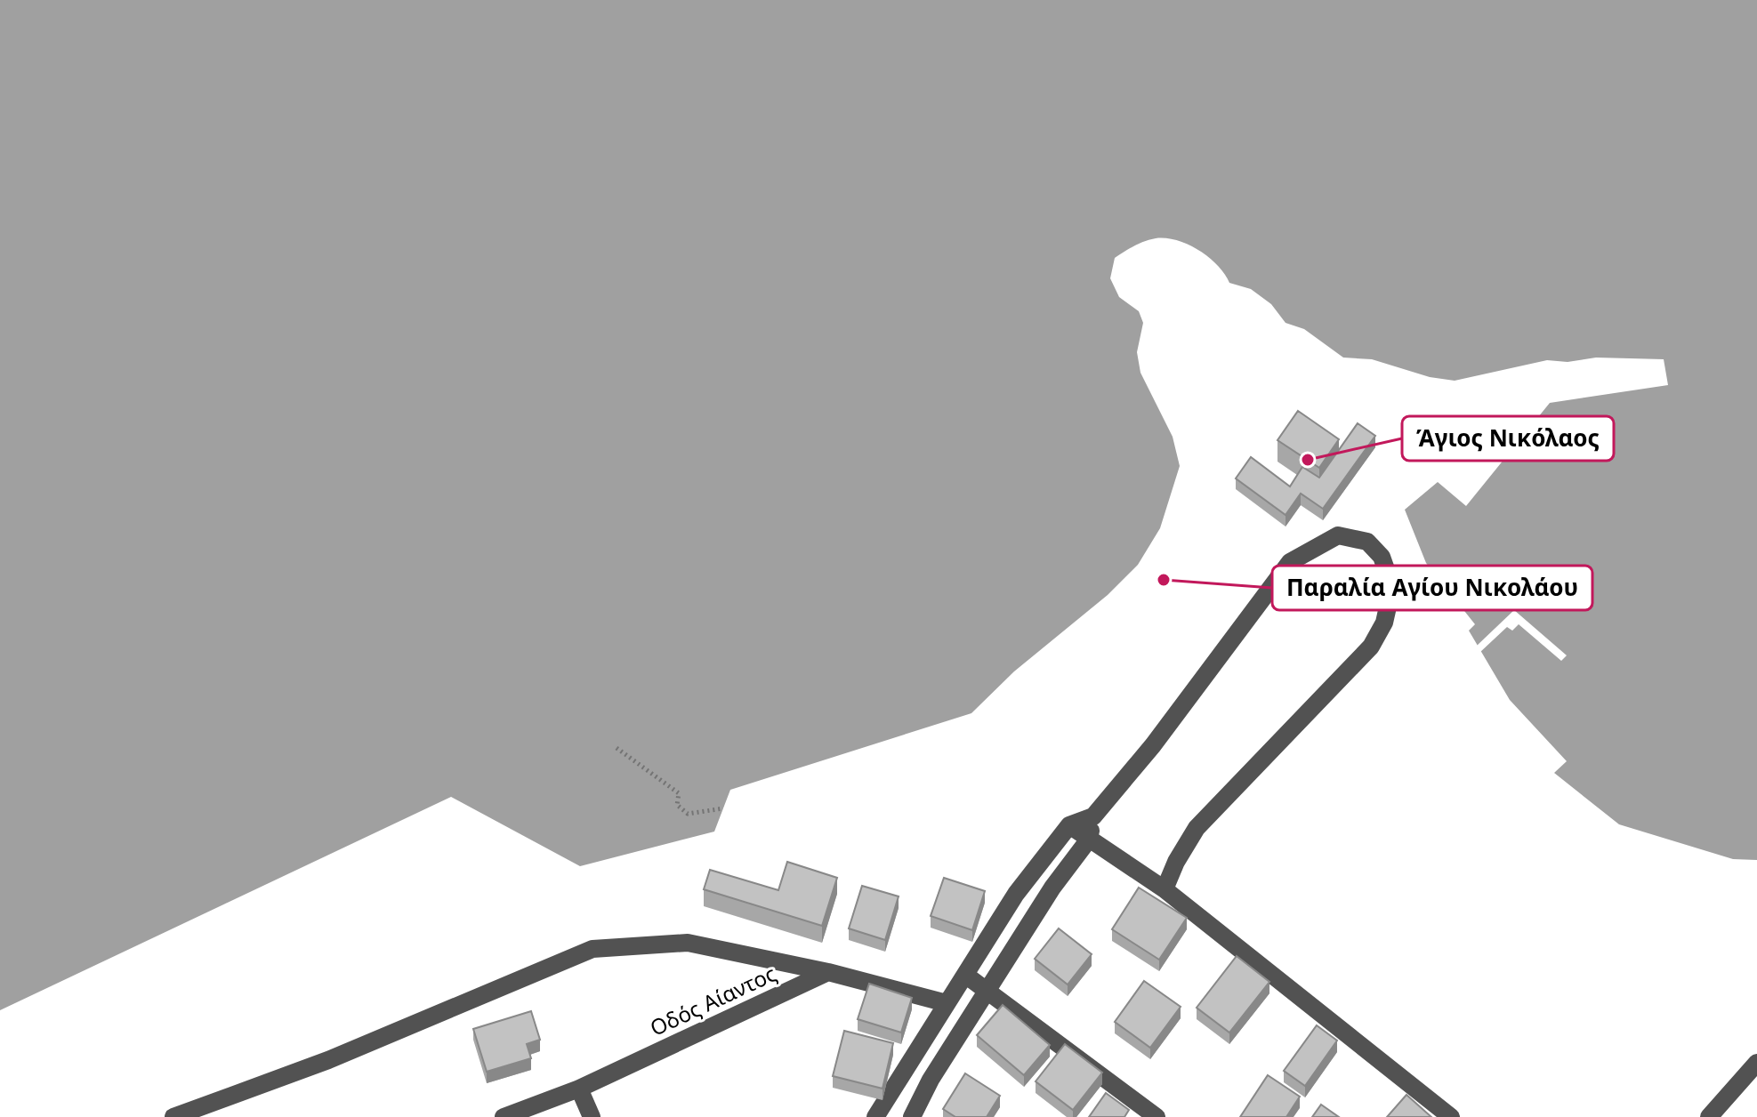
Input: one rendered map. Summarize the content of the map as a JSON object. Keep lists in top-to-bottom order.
{
  "streets": {
    "street": ["Οδός Αίαντος"]
  },
  "places": ["Άγιος Νικόλαος", "Παραλία Αγίου Νικολάου"]
}
